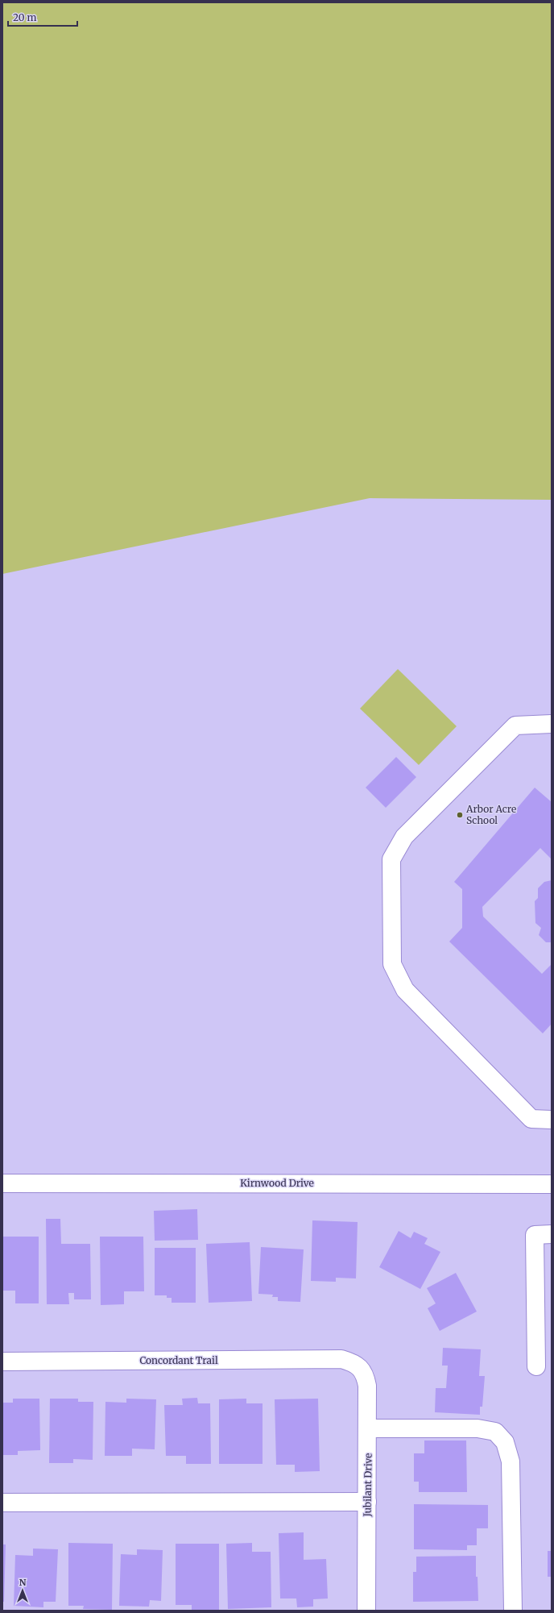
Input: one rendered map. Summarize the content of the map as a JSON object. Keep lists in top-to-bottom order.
{
  "streets": {
    "street": ["Kirnwood Drive", "Concordant Trail", "Jubilant Drive"]
  },
  "crossings": [
    ["Concordant Trail", "Jubilant Drive"]
  ],
  "places": ["Arbor Acre School"],
  "scale_bar": "20 m",
  "north": "top"
}
